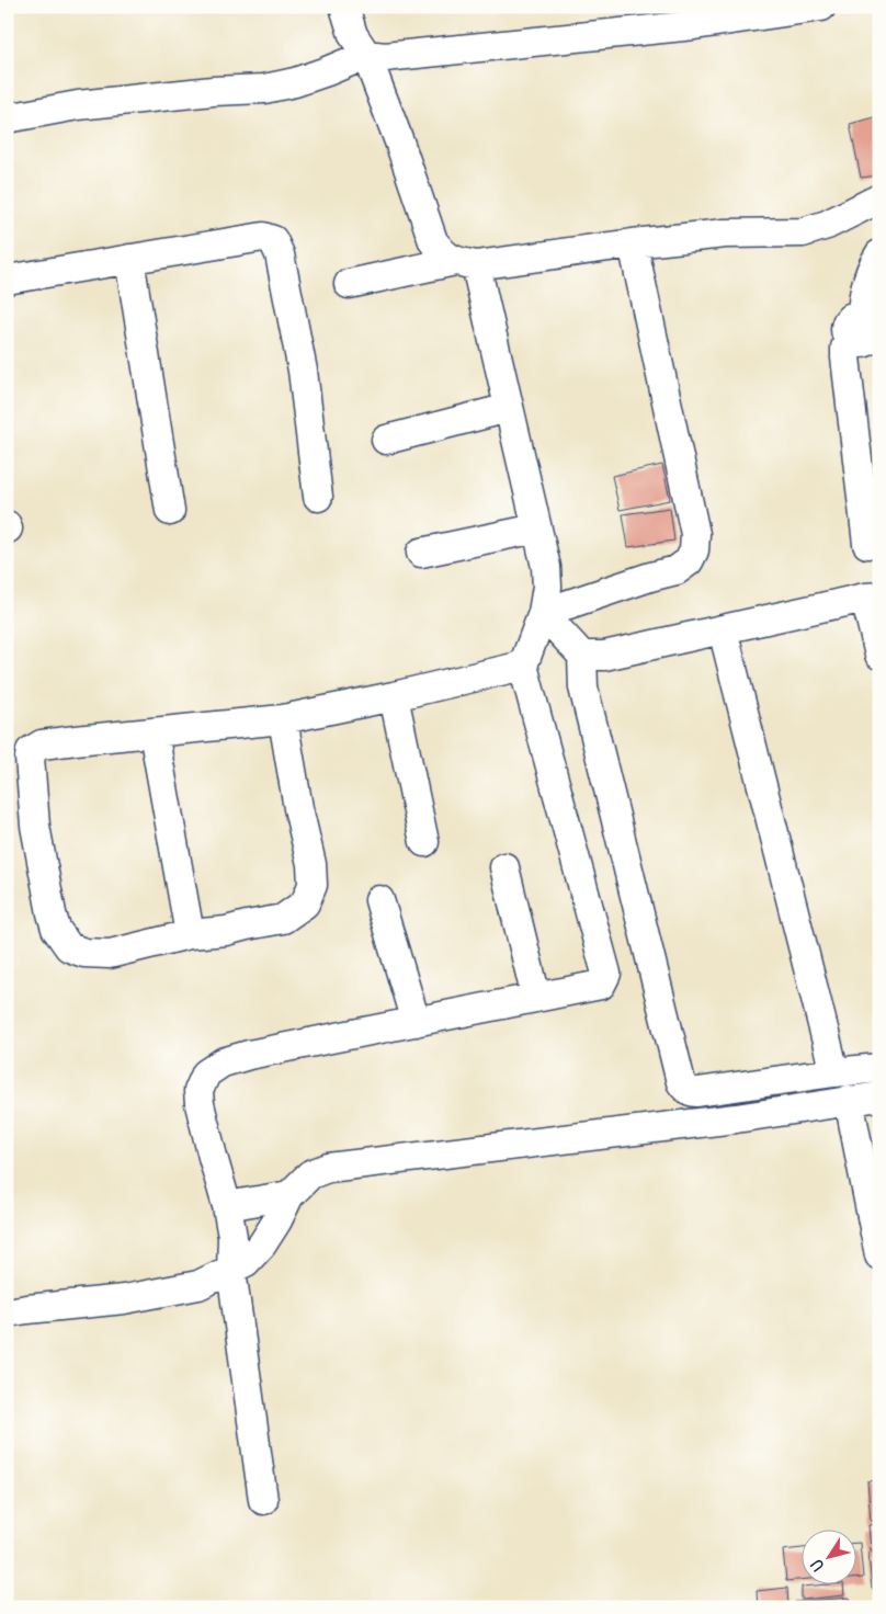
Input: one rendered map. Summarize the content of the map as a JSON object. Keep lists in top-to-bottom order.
{
  "north": "bottom left"
}
